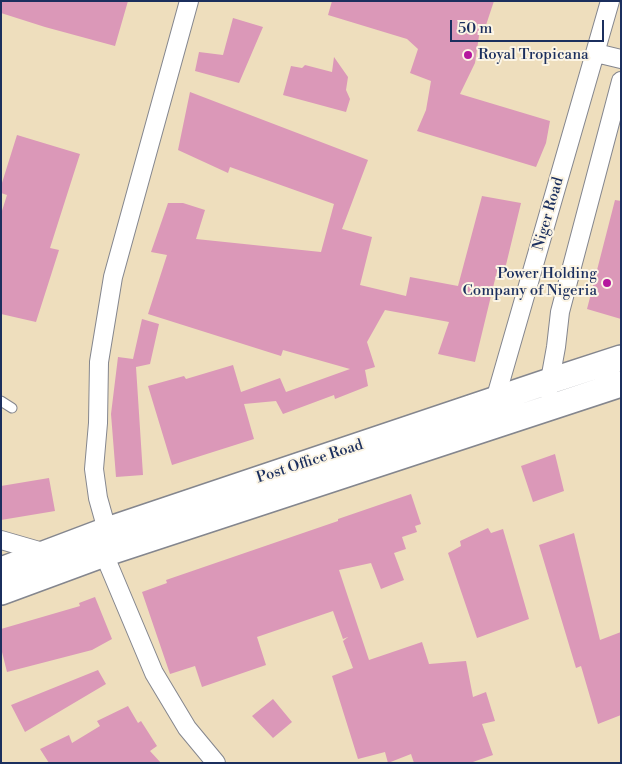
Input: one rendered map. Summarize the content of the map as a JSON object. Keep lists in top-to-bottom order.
{
  "streets": {
    "street": ["Niger Road", "Post Office Road"]
  },
  "crossings": [
    ["Niger Road", "Post Office Road"]
  ],
  "places": ["Royal Tropicana", "Power Holding Company of Nigeria"],
  "scale_bar": "50 m"
}
